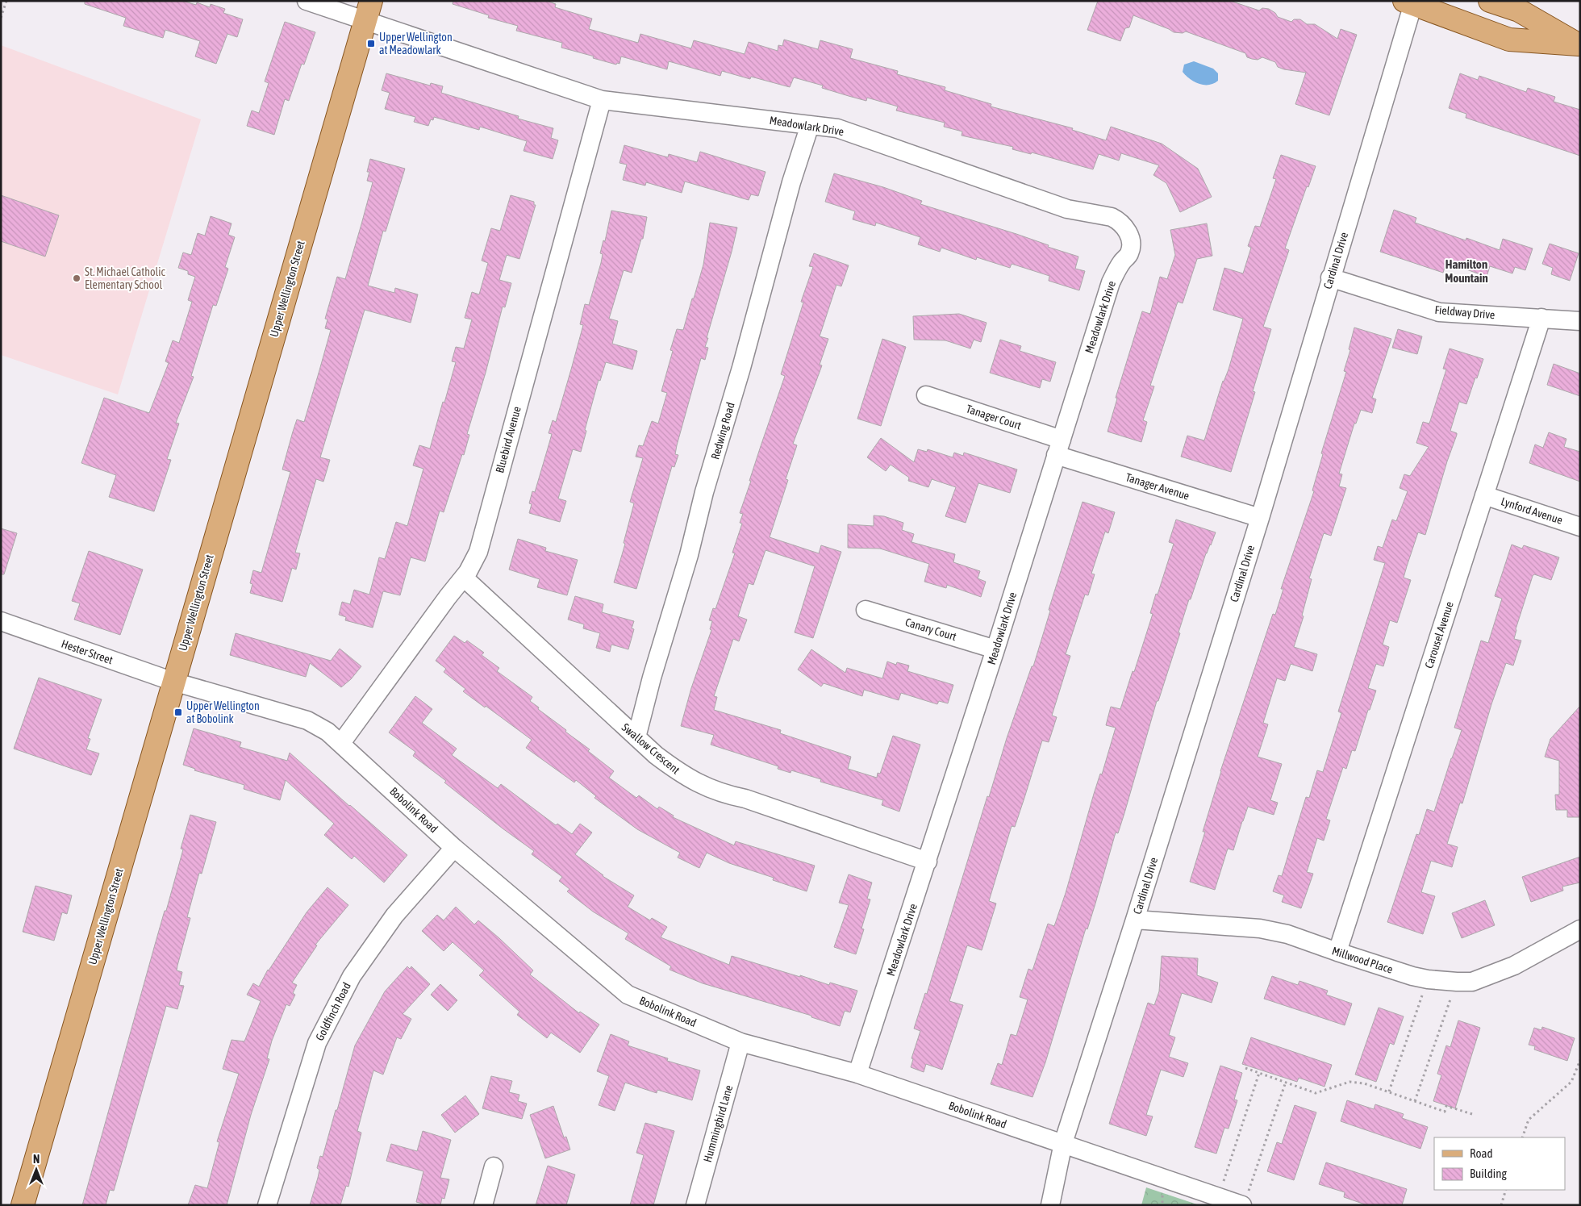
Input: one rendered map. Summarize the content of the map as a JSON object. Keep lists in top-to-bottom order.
{
  "streets": {
    "main road": ["Upper Wellington Street"],
    "street": [
      "Meadowlark Drive",
      "Cardinal Drive",
      "Fieldway Drive",
      "Tanager Court",
      "Redwing Road",
      "Bluebird Avenue",
      "Tanager Avenue",
      "Lynford Avenue",
      "Canary Court",
      "Carousel Avenue",
      "Hester Street",
      "Swallow Crescent",
      "Bobolink Road",
      "Millwood Place",
      "Goldfinch Road",
      "Hummingbird Lane"
    ]
  },
  "crossings": [
    ["Meadowlark Drive", "Upper Wellington Street"],
    ["Meadowlark Drive", "Tanager Court"],
    ["Meadowlark Drive", "Redwing Road"],
    ["Meadowlark Drive", "Bluebird Avenue"],
    ["Meadowlark Drive", "Tanager Avenue"],
    ["Meadowlark Drive", "Canary Court"],
    ["Meadowlark Drive", "Swallow Crescent"],
    ["Meadowlark Drive", "Bobolink Road"],
    ["Cardinal Drive", "Fieldway Drive"],
    ["Cardinal Drive", "Tanager Avenue"],
    ["Cardinal Drive", "Bobolink Road"],
    ["Cardinal Drive", "Millwood Place"],
    ["Upper Wellington Street", "Hester Street"],
    ["Upper Wellington Street", "Bobolink Road"],
    ["Fieldway Drive", "Carousel Avenue"],
    ["Tanager Court", "Tanager Avenue"],
    ["Redwing Road", "Swallow Crescent"],
    ["Bluebird Avenue", "Swallow Crescent"],
    ["Bluebird Avenue", "Bobolink Road"],
    ["Lynford Avenue", "Carousel Avenue"],
    ["Carousel Avenue", "Millwood Place"],
    ["Hester Street", "Bobolink Road"],
    ["Bobolink Road", "Goldfinch Road"],
    ["Bobolink Road", "Hummingbird Lane"]
  ],
  "districts": ["Hamilton Mountain"],
  "places": {
    "transit": ["Upper Wellington at Meadowlark", "Upper Wellington at Bobolink"],
    "other": ["St. Michael Catholic Elementary School"]
  },
  "legend": ["Road", "Building"],
  "north": "top"
}
